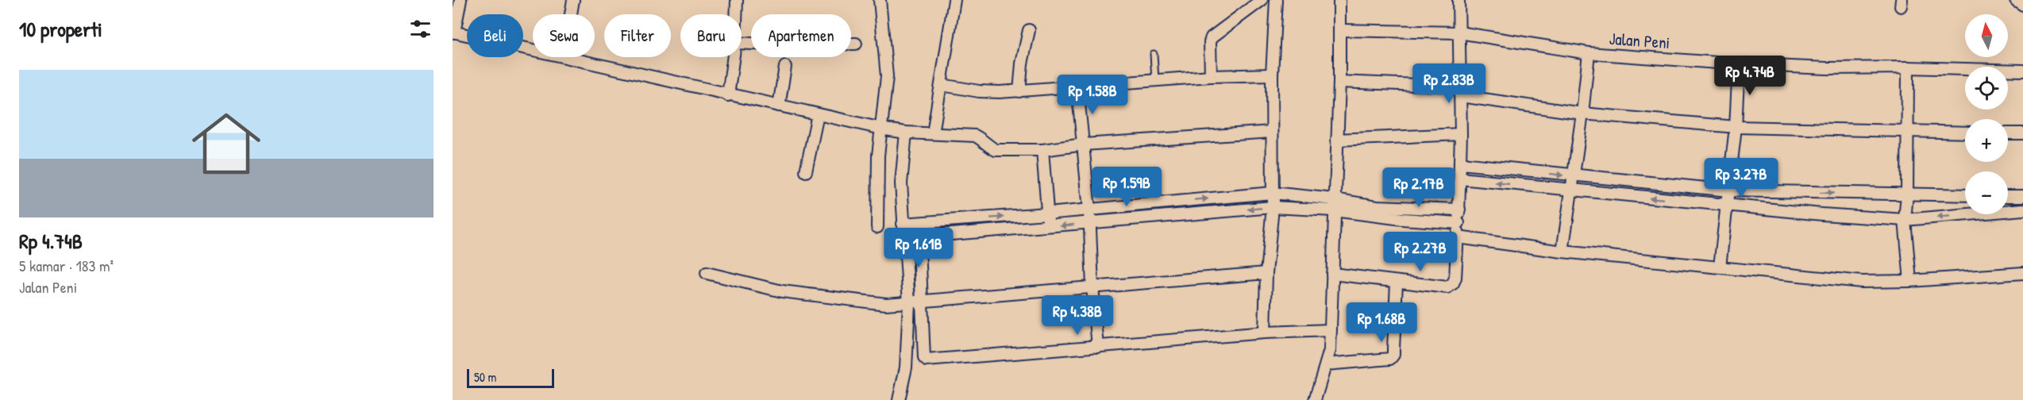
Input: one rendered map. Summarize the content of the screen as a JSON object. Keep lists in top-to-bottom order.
{
  "streets": {
    "street": ["Jalan Peni"]
  },
  "scale_bar": "50 m",
  "north": "top",
  "page": {
    "heading": "10 properti",
    "map_buttons": ["+", "−"],
    "chip": [
      "Beli",
      "Sewa",
      "Filter",
      "Baru",
      "Apartemen"
    ],
    "price": [
      "Rp 4.74B",
      "Rp 2.83B",
      "Rp 1.58B",
      "Rp 3.27B",
      "Rp 1.59B",
      "Rp 2.17B",
      "Rp 1.61B",
      "Rp 2.27B",
      "Rp 4.38B",
      "Rp 1.68B"
    ],
    "list": [
      {
        "name": "Rp 4.74B",
        "note": "5 kamar · 183 m² · Jalan Peni"
      }
    ],
    "scale": "50 m"
  }
}
